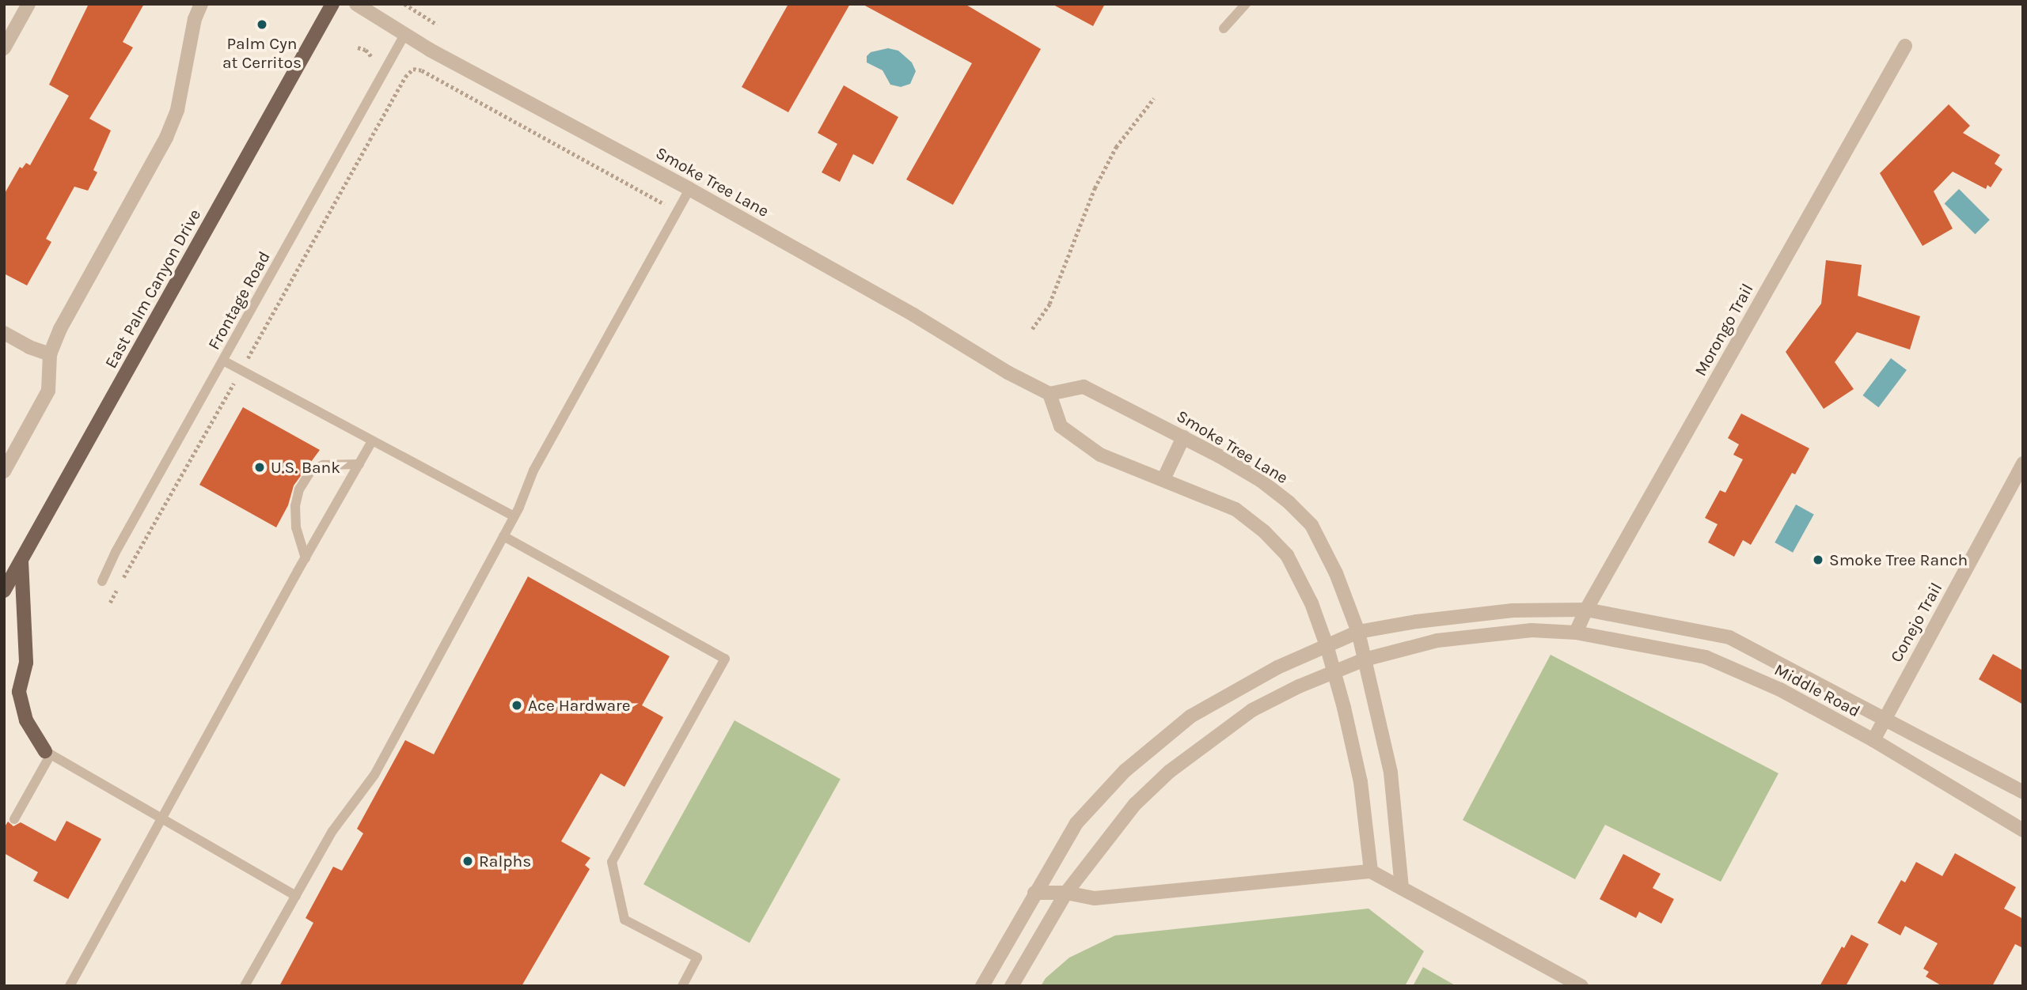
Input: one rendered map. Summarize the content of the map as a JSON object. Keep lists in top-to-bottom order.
{
  "streets": {
    "main road": ["East Palm Canyon Drive"],
    "street": [
      "Smoke Tree Lane",
      "Morongo Trail",
      "Conejo Trail",
      "Middle Road"
    ],
    "lane": ["Frontage Road"]
  },
  "crossings": [
    ["Smoke Tree Lane", "Frontage Road"],
    ["Smoke Tree Lane", "Middle Road"],
    ["Morongo Trail", "Middle Road"],
    ["Conejo Trail", "Middle Road"]
  ],
  "places": [
    "Palm Cyn at Cerritos",
    "U.S. Bank",
    "Smoke Tree Ranch",
    "Ace Hardware",
    "Ralphs"
  ]
}
